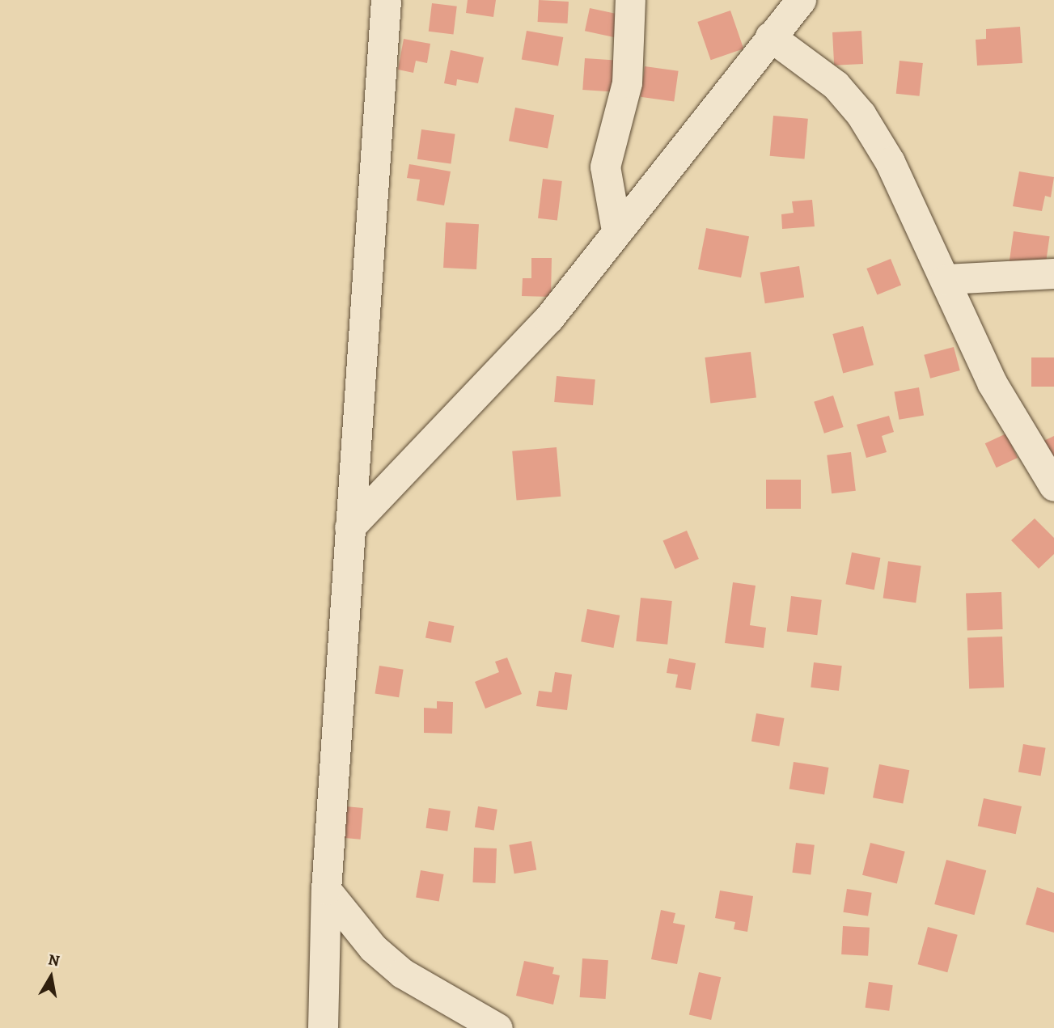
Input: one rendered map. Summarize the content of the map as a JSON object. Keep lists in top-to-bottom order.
{
  "north": "top"
}
